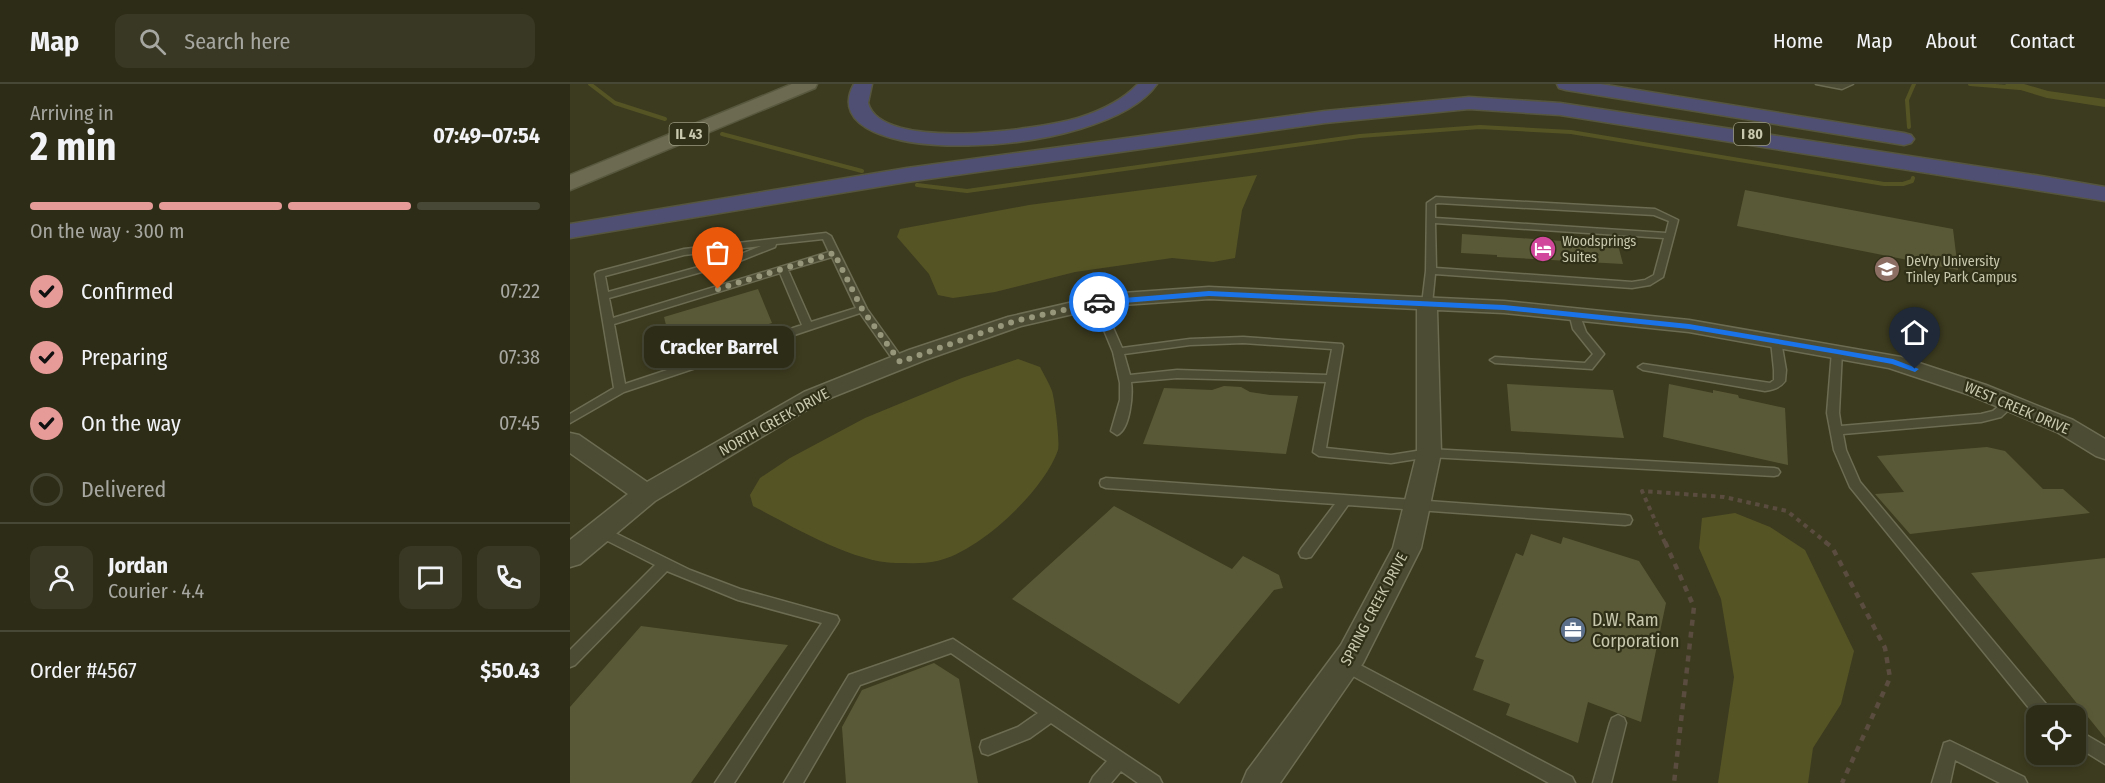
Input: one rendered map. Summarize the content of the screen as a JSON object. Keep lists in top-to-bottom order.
{
  "streets": {
    "highway": ["I 80"],
    "main road": ["IL 43"],
    "street": ["WEST CREEK DRIVE", "NORTH CREEK DRIVE", "SPRING CREEK DRIVE"]
  },
  "crossings": [
    ["WEST CREEK DRIVE", "NORTH CREEK DRIVE"],
    ["WEST CREEK DRIVE", "SPRING CREEK DRIVE"],
    ["NORTH CREEK DRIVE", "SPRING CREEK DRIVE"]
  ],
  "places": {
    "hotel": ["Woodsprings Suites"],
    "school or university": ["DeVry University Tinley Park Campus"],
    "other": ["Cracker Barrel"],
    "office": ["D.W. Ram Corporation"]
  },
  "page": {
    "header": "Map",
    "search": "Search here",
    "nav": [
      "Home",
      "Map",
      "About",
      "Contact"
    ],
    "heading": ["2 min", "Arriving in", "07:49–07:54"],
    "panel": [
      "Jordan",
      "Courier · 4.4",
      "Order #4567",
      "$50.43"
    ],
    "bar": "On the way · 300 m",
    "list": [
      ["Confirmed", "07:22"],
      ["Preparing", "07:38"],
      ["On the way", "07:45"],
      "Delivered"
    ],
    "bubble": "Cracker Barrel"
  }
}
